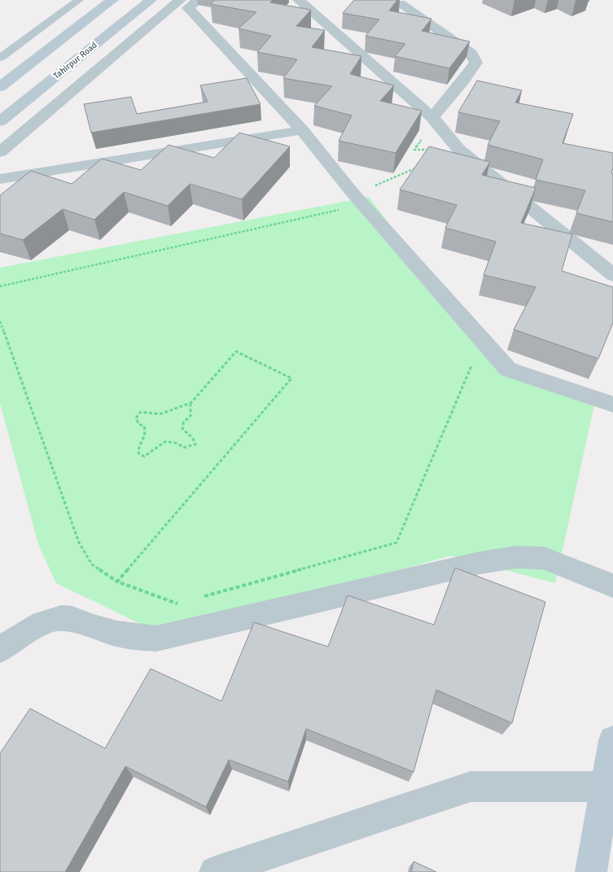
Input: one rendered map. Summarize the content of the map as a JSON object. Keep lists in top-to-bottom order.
{
  "streets": {
    "main road": ["Tahirpur Road"]
  }
}
